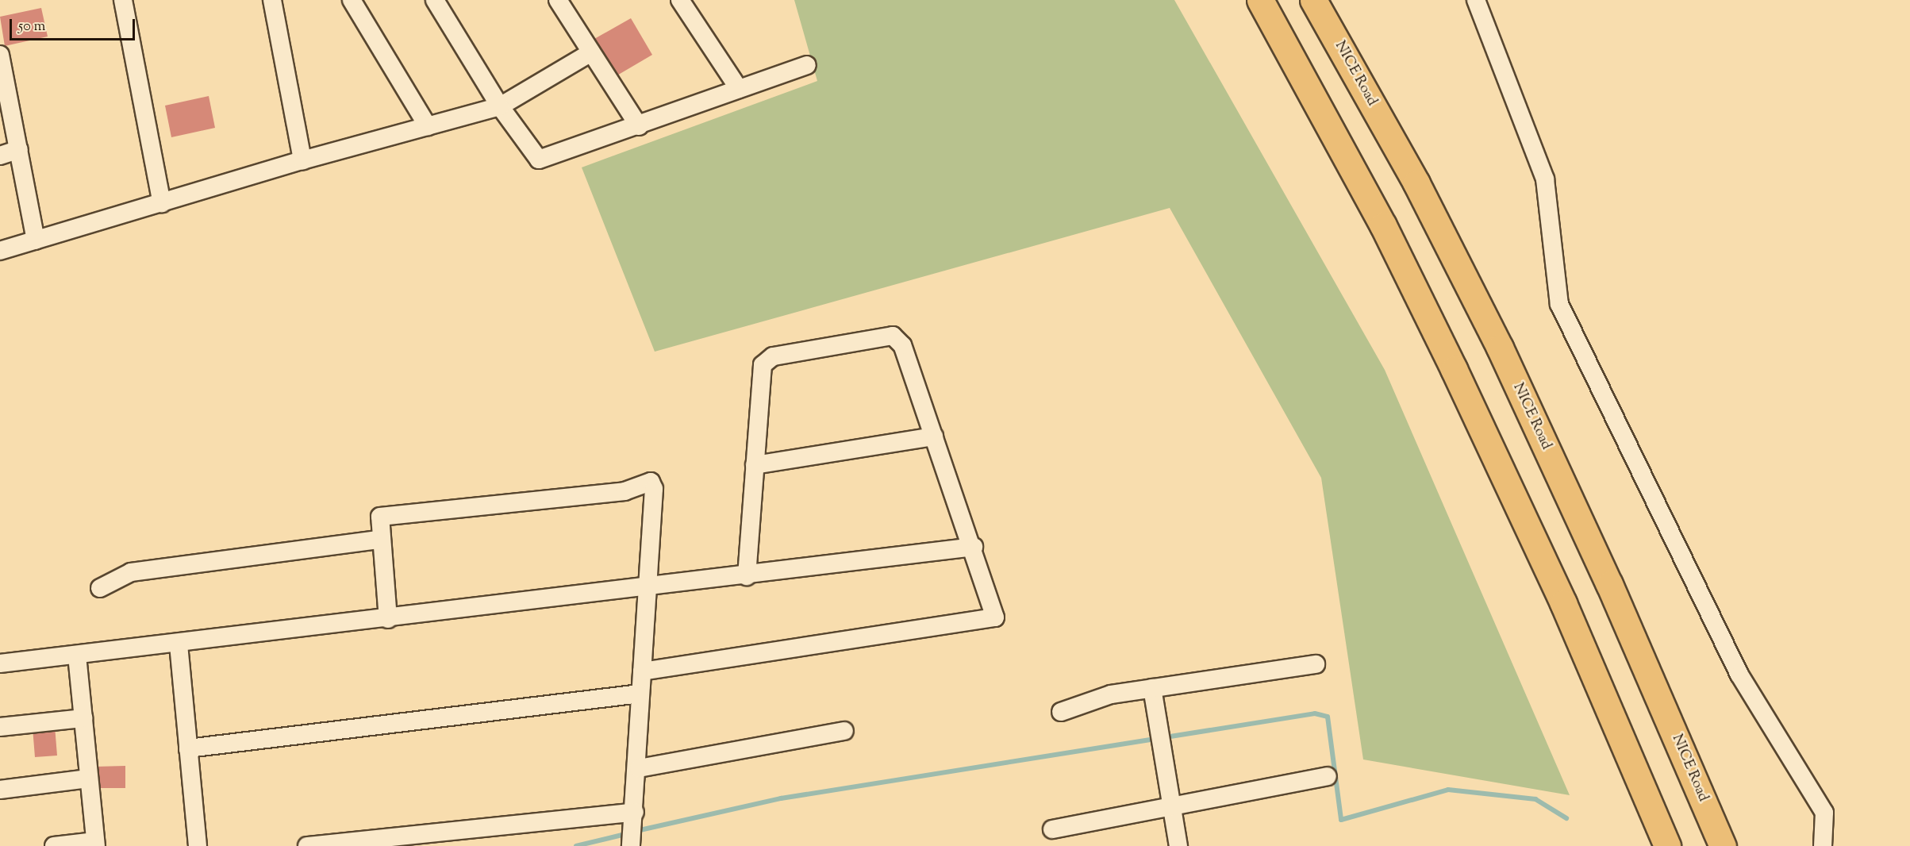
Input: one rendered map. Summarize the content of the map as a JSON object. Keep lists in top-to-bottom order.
{
  "streets": {
    "highway": ["NICE Road"]
  },
  "scale_bar": "50 m"
}
